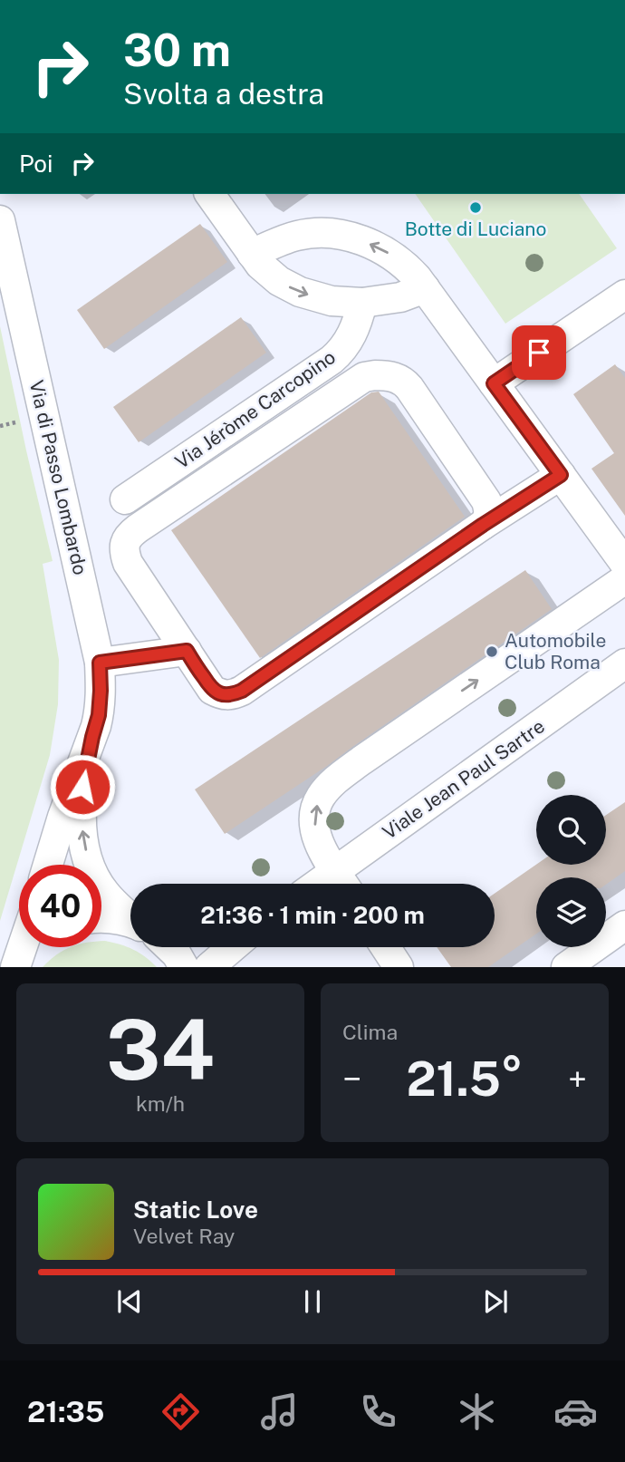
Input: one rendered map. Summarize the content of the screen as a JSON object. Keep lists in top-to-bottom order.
{
  "streets": {
    "street": ["Via Jéròme Carcopino", "Via di Passo Lombardo", "Viale Jean Paul Sartre"]
  },
  "places": ["Botte di Luciano", "Automobile Club Roma"],
  "page": {
    "turn": ["30 m", "Svolta a destra"],
    "then": "Poi",
    "limit": "40",
    "trip": "21:36 · 1 min · 200 m",
    "tile": [
      ["34", "km/h"],
      "Clima"
    ],
    "heat": ["−", "21.5°", "+"],
    "song": ["Static Love", "Velvet Ray"],
    "tabs": "21:35"
  }
}
